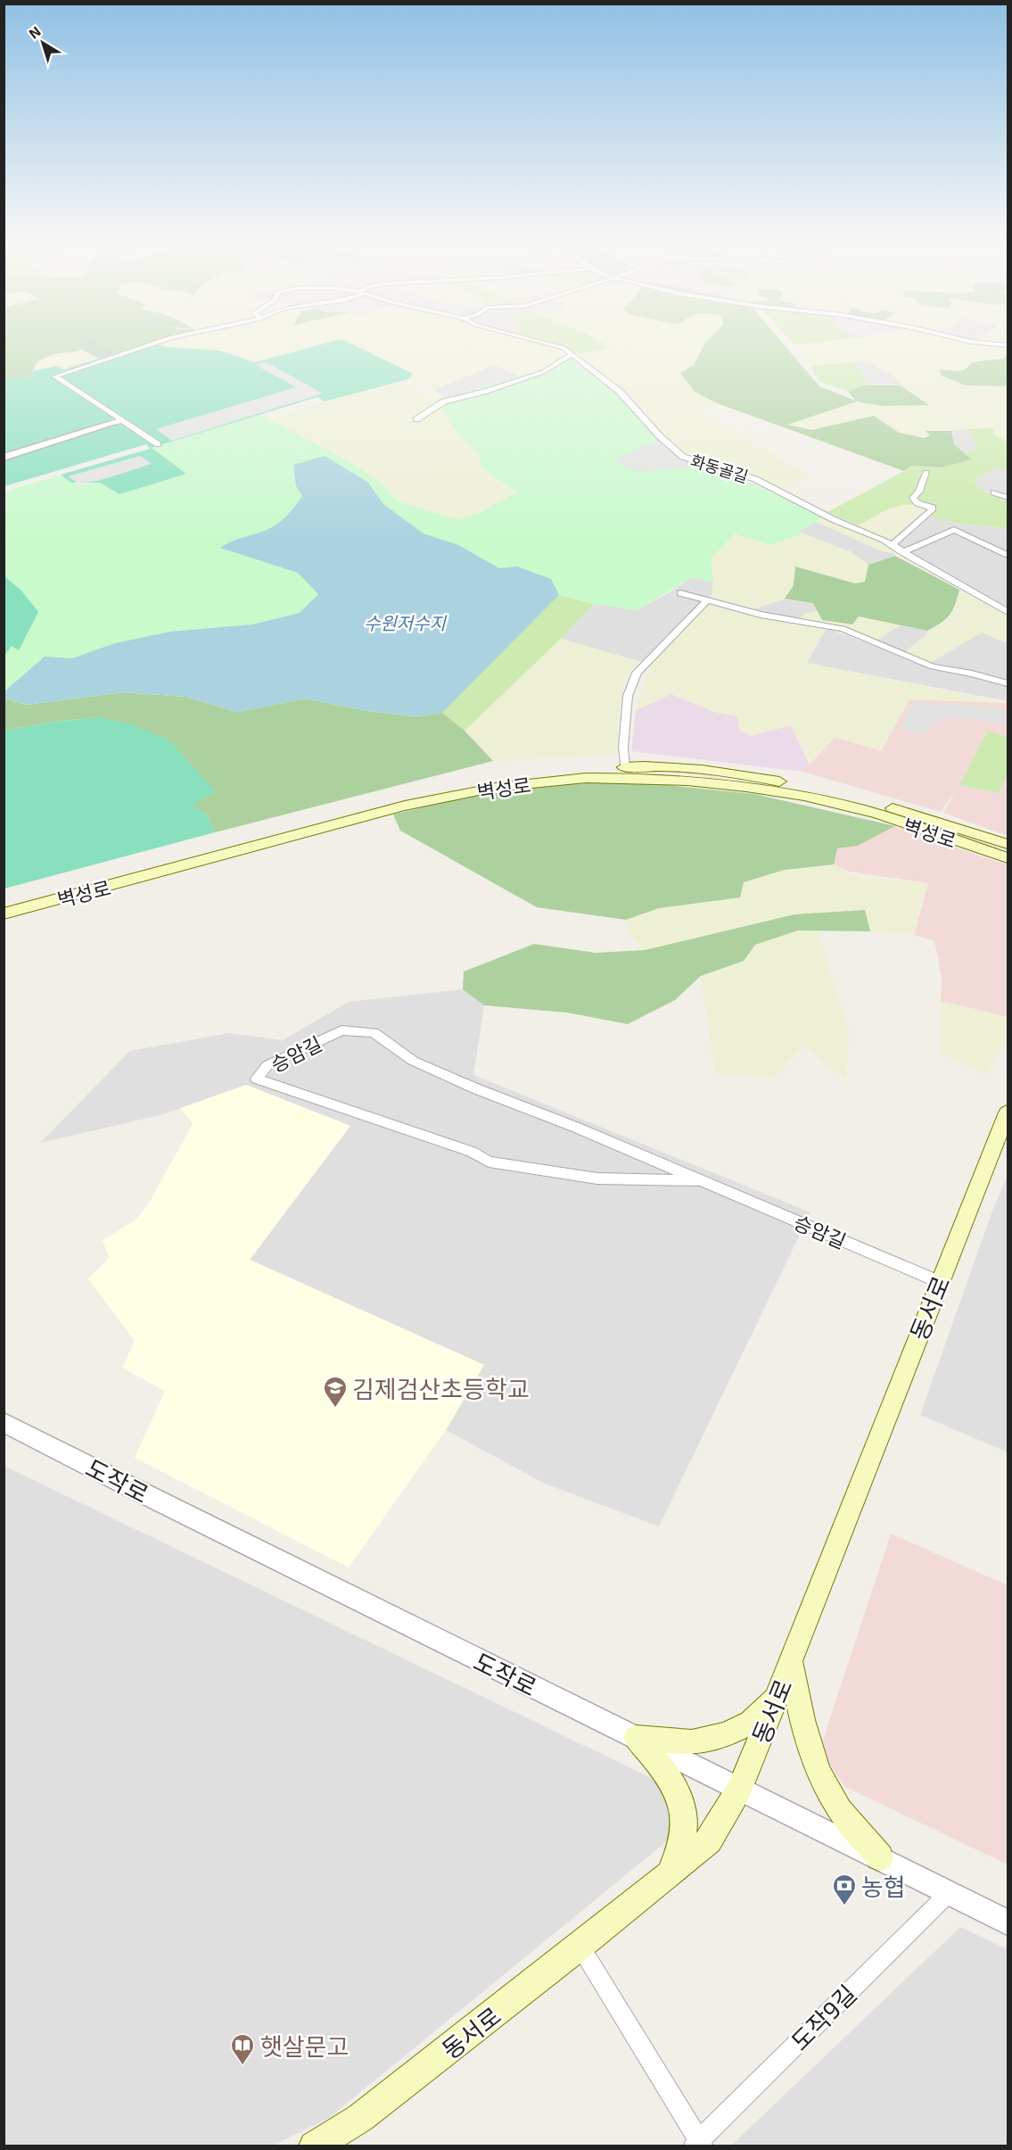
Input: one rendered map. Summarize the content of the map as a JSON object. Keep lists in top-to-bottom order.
{
  "streets": {
    "main road": ["벽성로", "동서로"],
    "street": [
      "화동골길",
      "승암길",
      "도작로",
      "도작9길"
    ]
  },
  "crossings": [
    ["승암길", "동서로"],
    ["동서로", "도작로"],
    ["동서로", "도작9길"],
    ["도작로", "도작9길"]
  ],
  "water": ["수원저수지"],
  "places": {
    "school or university": ["김제검산초등학교"],
    "bank": ["농협"],
    "library": ["햇살문고"]
  },
  "north": "top left"
}
